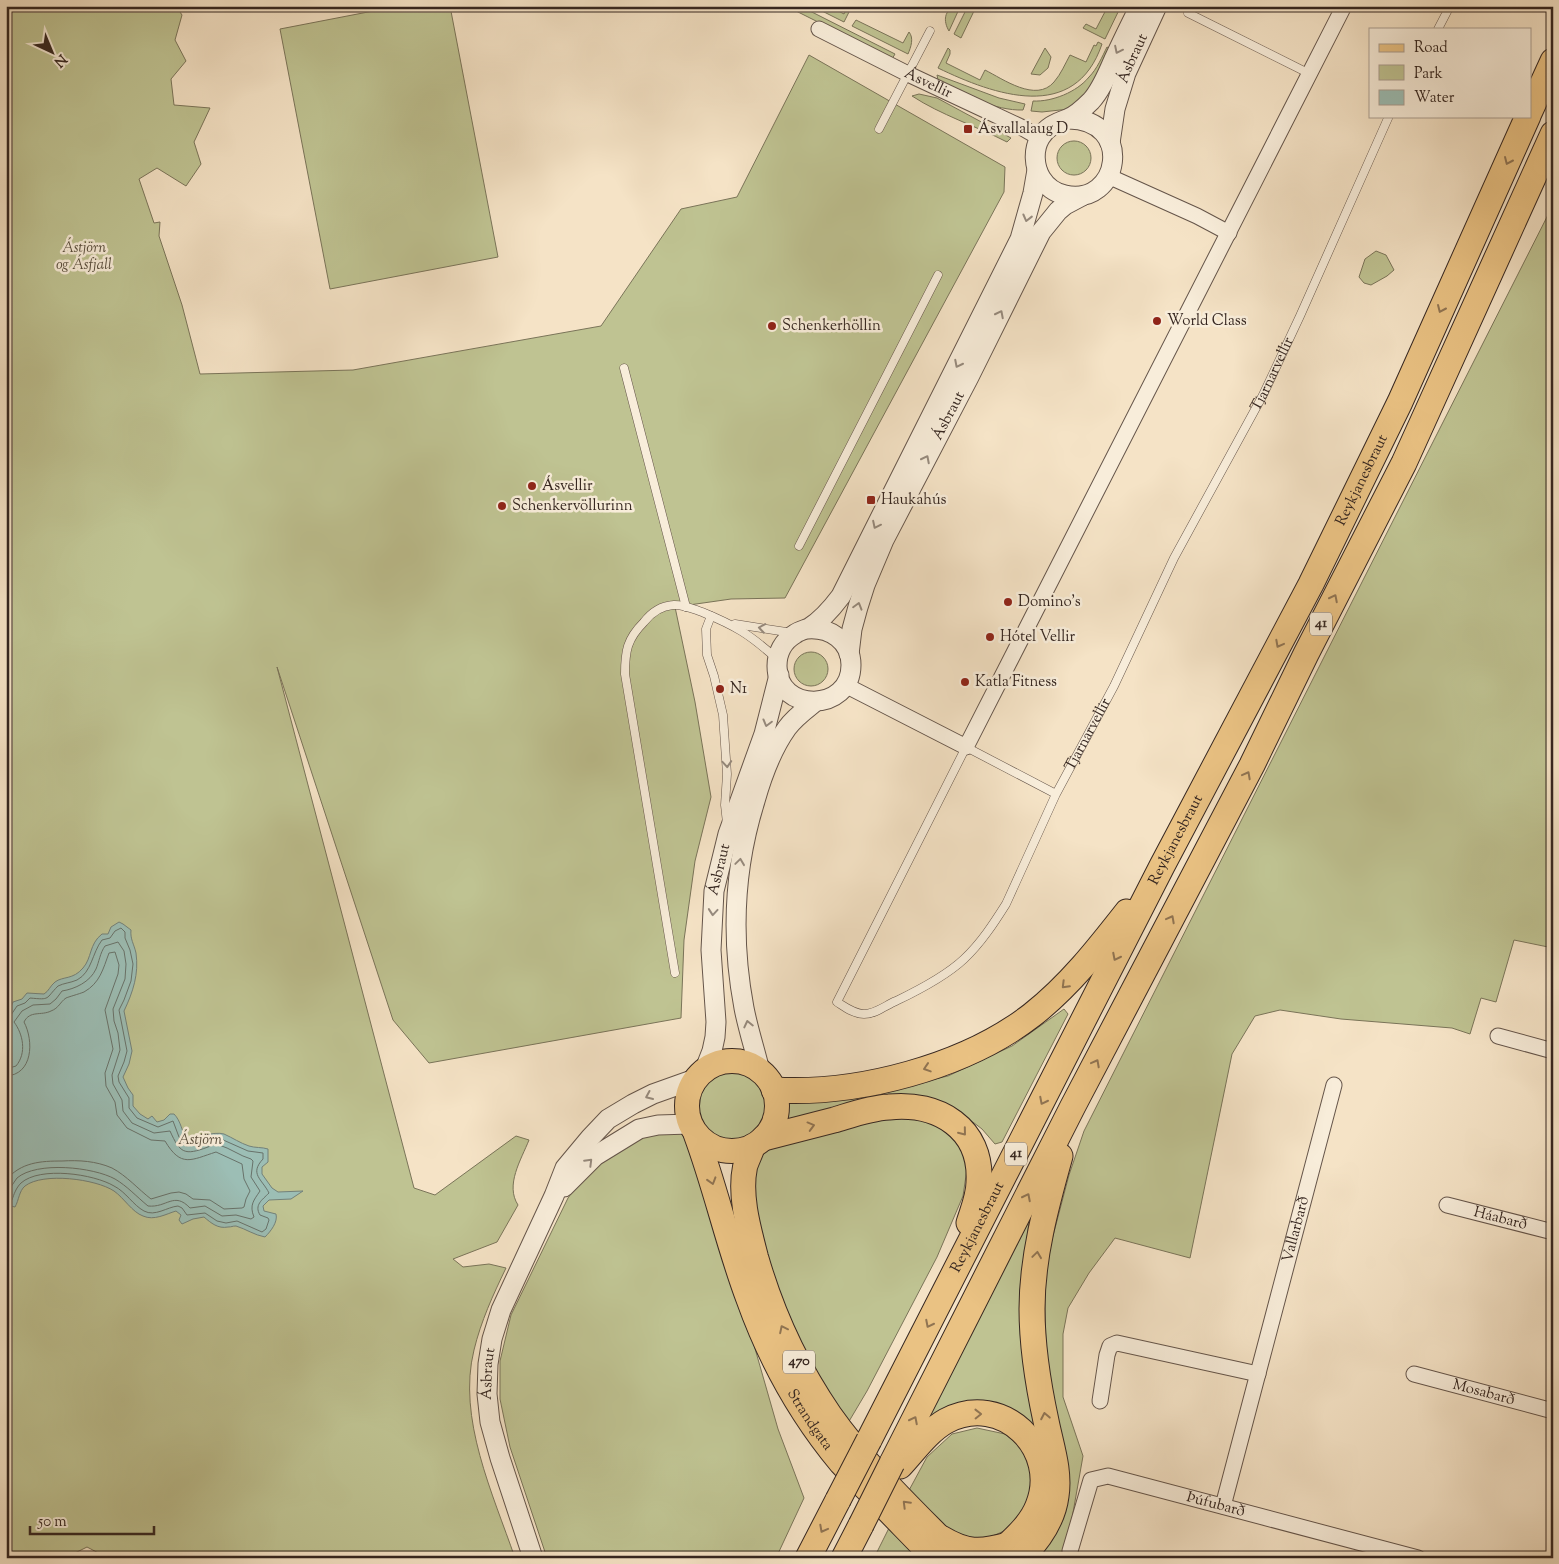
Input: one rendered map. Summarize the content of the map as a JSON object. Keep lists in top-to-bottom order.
{
  "streets": {
    "highway": ["Reykjanesbraut", "41"],
    "main road": ["470", "Strandgata"],
    "street": [
      "Ásbraut",
      "Ásvellir",
      "Tjarnarvellir",
      "Háabarð",
      "Vallarbarð",
      "Mosabarð",
      "Þúfubarð"
    ]
  },
  "crossings": [
    ["Ásbraut", "Ásvellir"],
    ["Ásbraut", "470"],
    ["Ásbraut", "Strandgata"],
    ["Vallarbarð", "Þúfubarð"],
    ["470", "Strandgata"]
  ],
  "parks": ["Ástjörn og Ásfjall", "Ástjörn"],
  "places": {
    "transit": ["Ásvallalaug D", "Haukahús"],
    "other": [
      "World Class",
      "Schenkerhöllin",
      "Ásvellir",
      "Schenkervöllurinn",
      "Domino's",
      "Hótel Vellir",
      "Katla Fitness",
      "N1"
    ]
  },
  "legend": ["Road", "Park", "Water"],
  "scale_bar": "50 m",
  "north": "bottom right"
}
